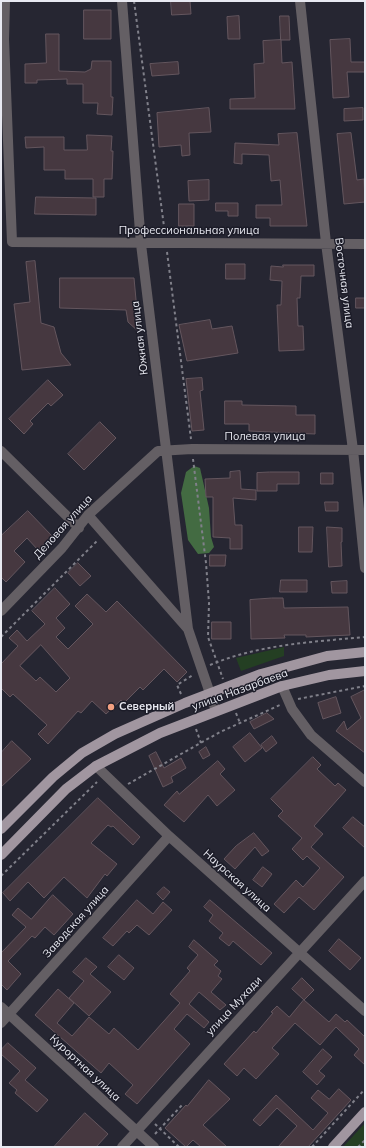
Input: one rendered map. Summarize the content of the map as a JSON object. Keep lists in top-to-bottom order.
{
  "streets": {
    "main road": ["улица Назарбаева"],
    "street": [
      "Профессиональная улица",
      "Восточная улица",
      "Южная улица",
      "Полевая улица",
      "Деловая улица",
      "Наурская улица",
      "Заводская улица",
      "улица Мухади",
      "Курортная улица"
    ]
  },
  "crossings": [
    ["Профессиональная улица", "Восточная улица"],
    ["Профессиональная улица", "Южная улица"],
    ["Восточная улица", "Полевая улица"],
    ["Южная улица", "Полевая улица"],
    ["Южная улица", "Деловая улица"],
    ["Южная улица", "улица Назарбаева"],
    ["Полевая улица", "Деловая улица"],
    ["улица Назарбаева", "Наурская улица"],
    ["Наурская улица", "Заводская улица"],
    ["Наурская улица", "улица Мухади"],
    ["Заводская улица", "Курортная улица"],
    ["улица Мухади", "Курортная улица"]
  ],
  "places": ["Северный"]
}
